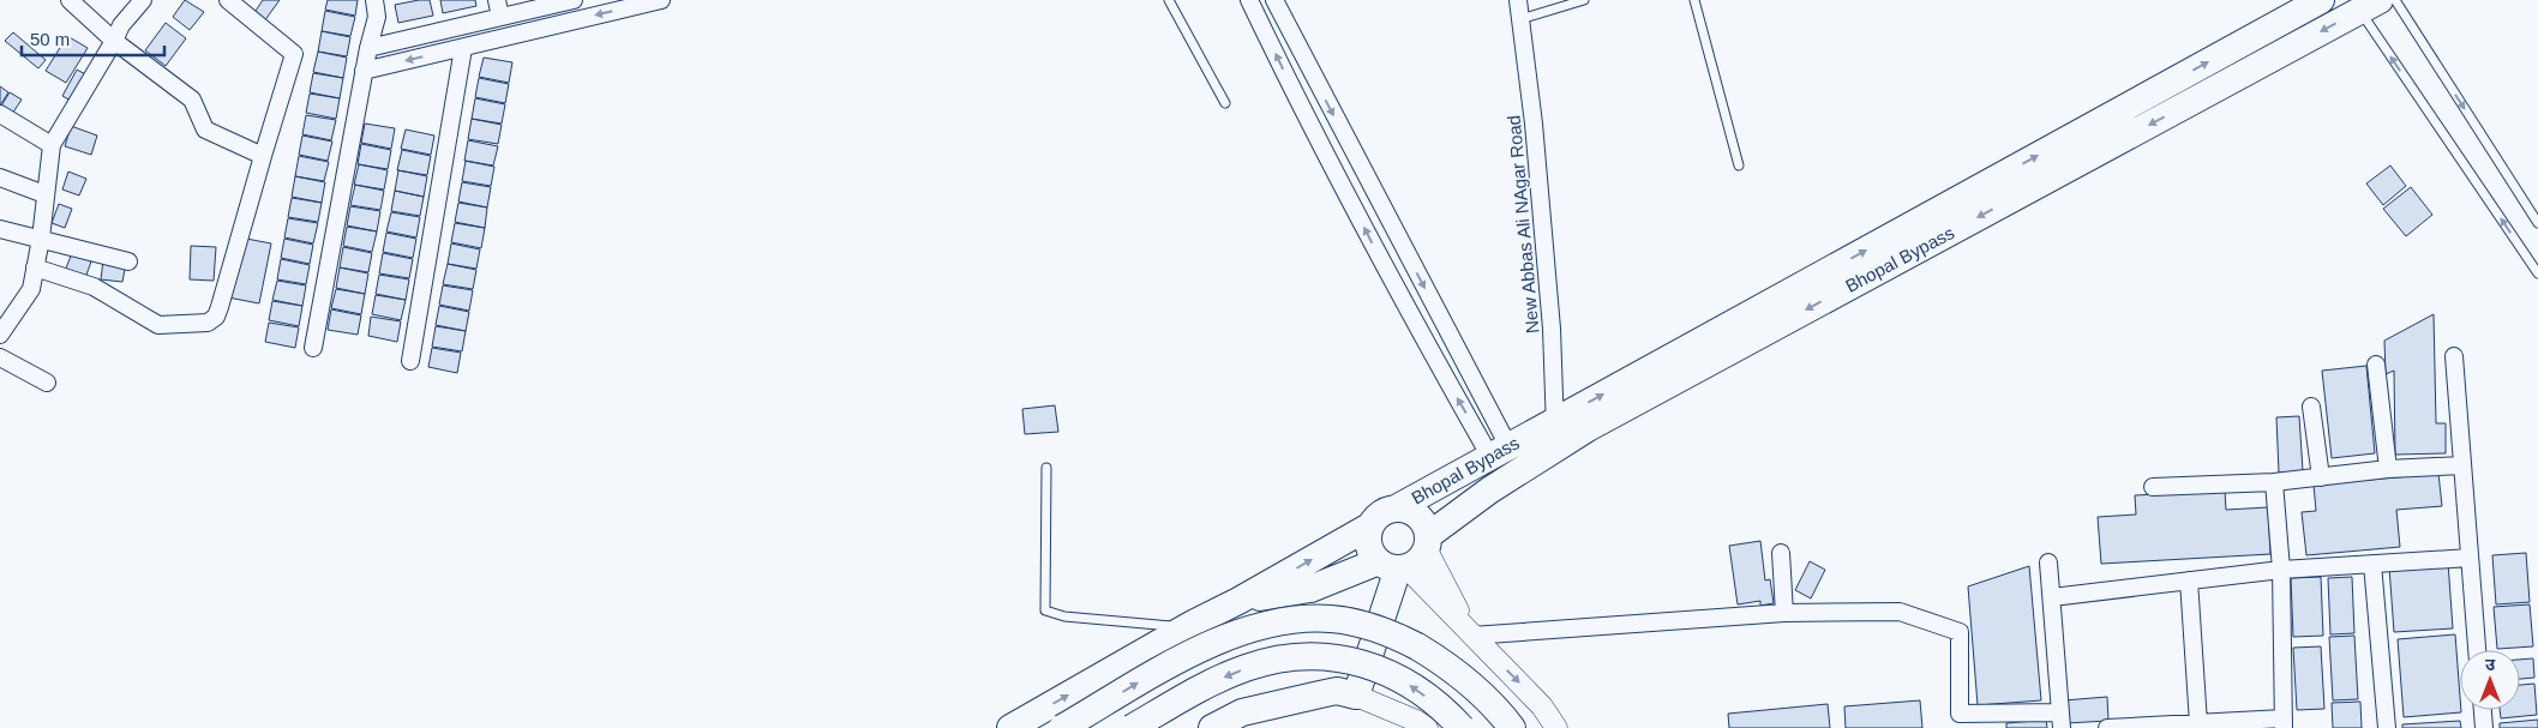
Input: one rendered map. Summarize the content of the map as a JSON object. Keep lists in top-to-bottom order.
{
  "streets": {
    "main road": ["Bhopal Bypass"],
    "street": ["New Abbas Ali NAgar Road"]
  },
  "crossings": [
    ["New Abbas Ali NAgar Road", "Bhopal Bypass"]
  ],
  "scale_bar": "50 m",
  "north": "top"
}
